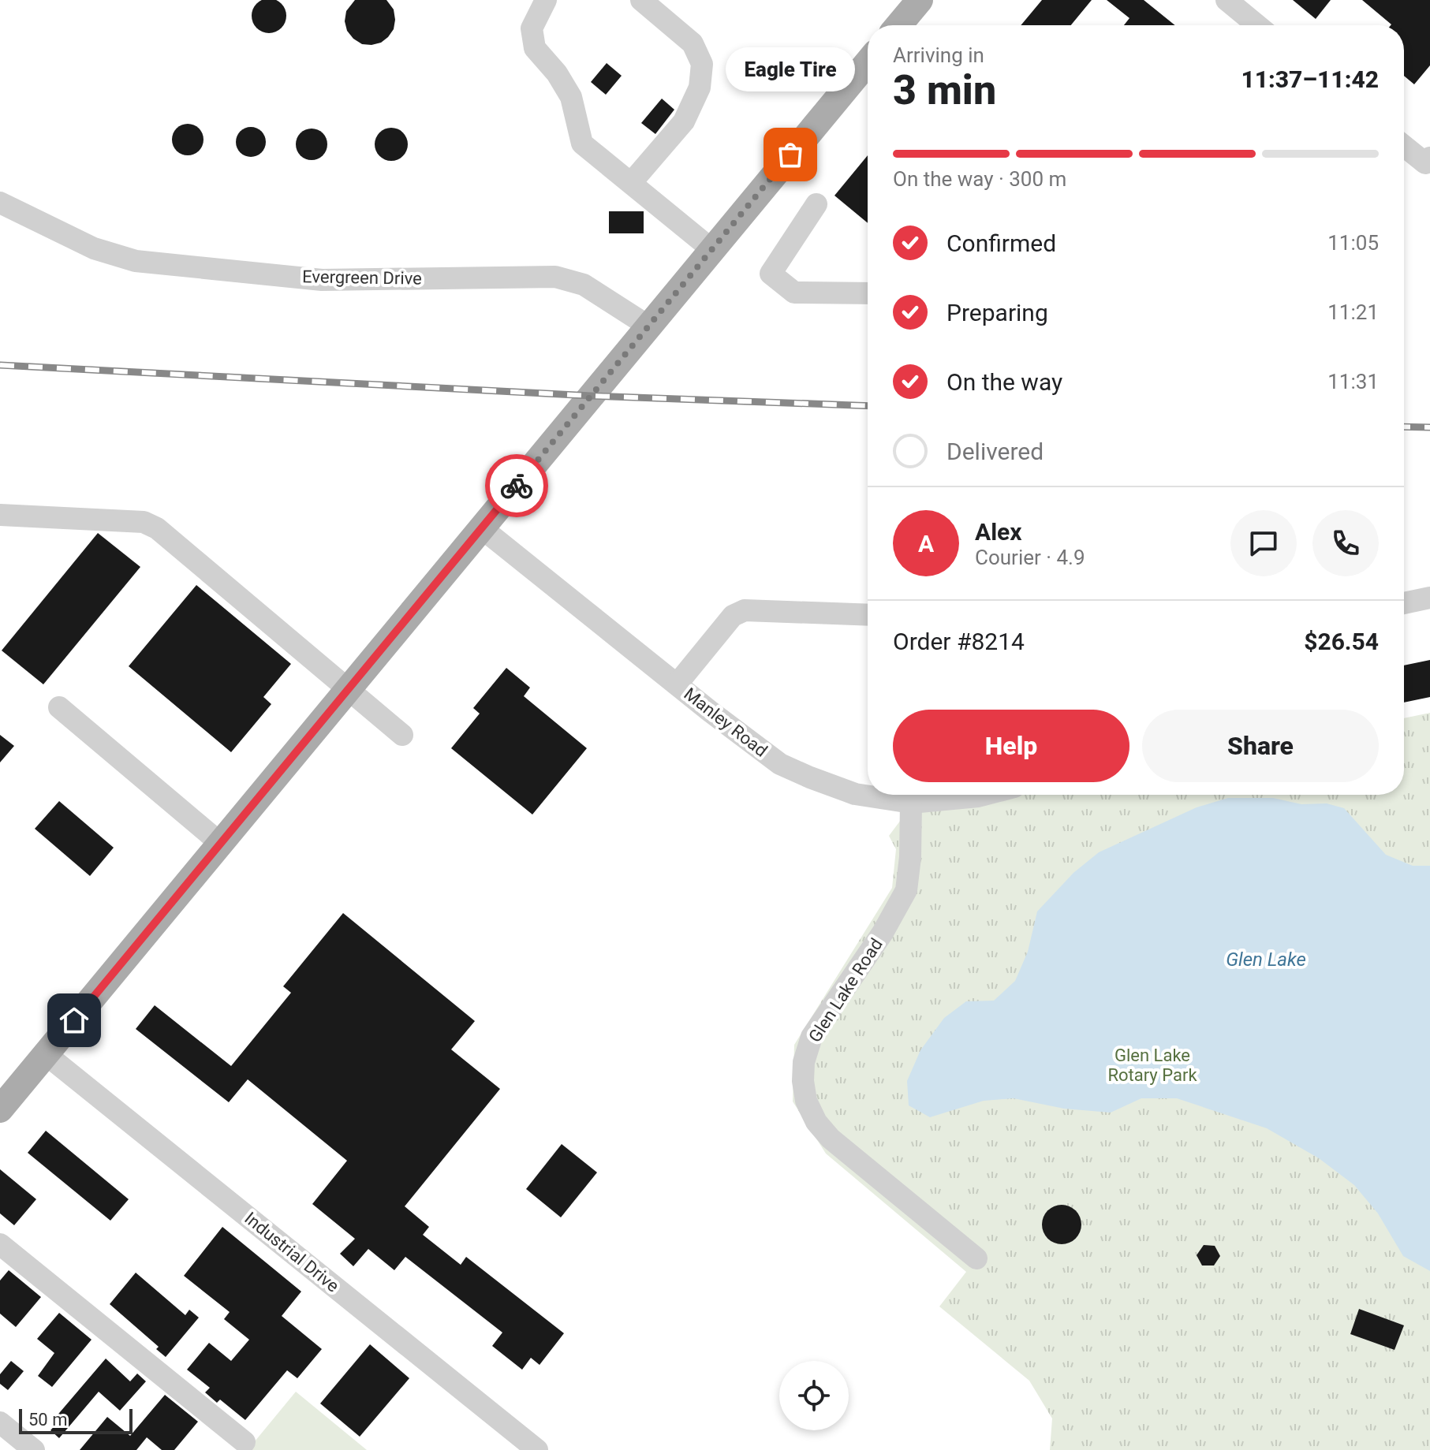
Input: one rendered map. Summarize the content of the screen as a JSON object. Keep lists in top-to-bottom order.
{
  "streets": {
    "street": [
      "Evergreen Drive",
      "Manley Road",
      "Glen Lake Road",
      "Industrial Drive"
    ]
  },
  "crossings": [
    ["Manley Road", "Glen Lake Road"]
  ],
  "water": ["Glen Lake"],
  "parks": ["Glen Lake Rotary Park"],
  "places": ["Eagle Tire"],
  "scale_bar": "50 m",
  "page": {
    "heading": ["3 min", "Arriving in", "11:37–11:42"],
    "panel": [
      "Alex",
      "Courier · 4.9",
      "Order #8214",
      "$26.54"
    ],
    "bubble": "Eagle Tire",
    "bar": "On the way · 300 m",
    "list": [
      ["Confirmed", "11:05"],
      ["Preparing", "11:21"],
      ["On the way", "11:31"],
      "Delivered"
    ],
    "round": "A",
    "buttons": ["Help", "Share"],
    "scale": "50 m"
  }
}
